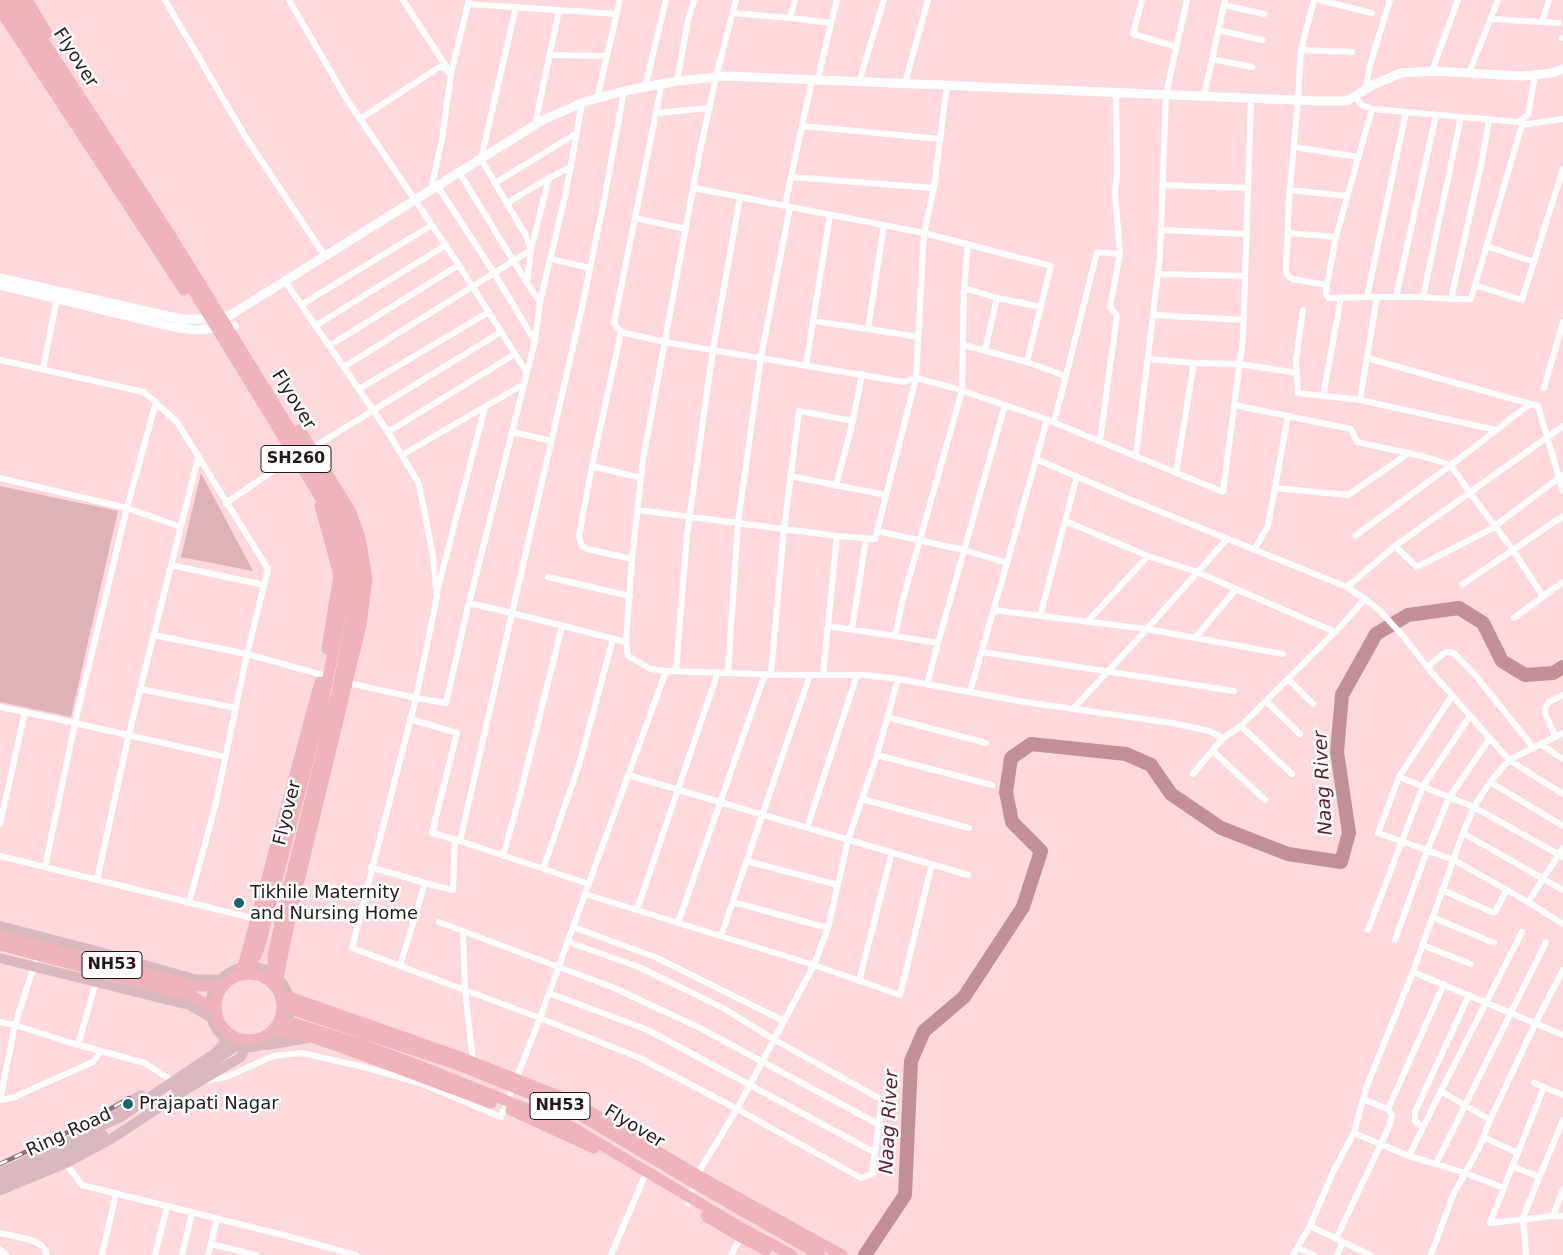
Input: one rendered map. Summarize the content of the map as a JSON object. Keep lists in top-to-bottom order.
{
  "streets": {
    "highway": ["Flyover", "SH260", "NH53"],
    "main road": ["Ring Road"]
  },
  "crossings": [
    ["Flyover", "SH260"],
    ["Flyover", "NH53"],
    ["Flyover", "Ring Road"],
    ["SH260", "NH53"],
    ["SH260", "Ring Road"],
    ["NH53", "Ring Road"]
  ],
  "water": ["Naag River"],
  "places": ["Tikhile Maternity and Nursing Home", "Prajapati Nagar"]
}
